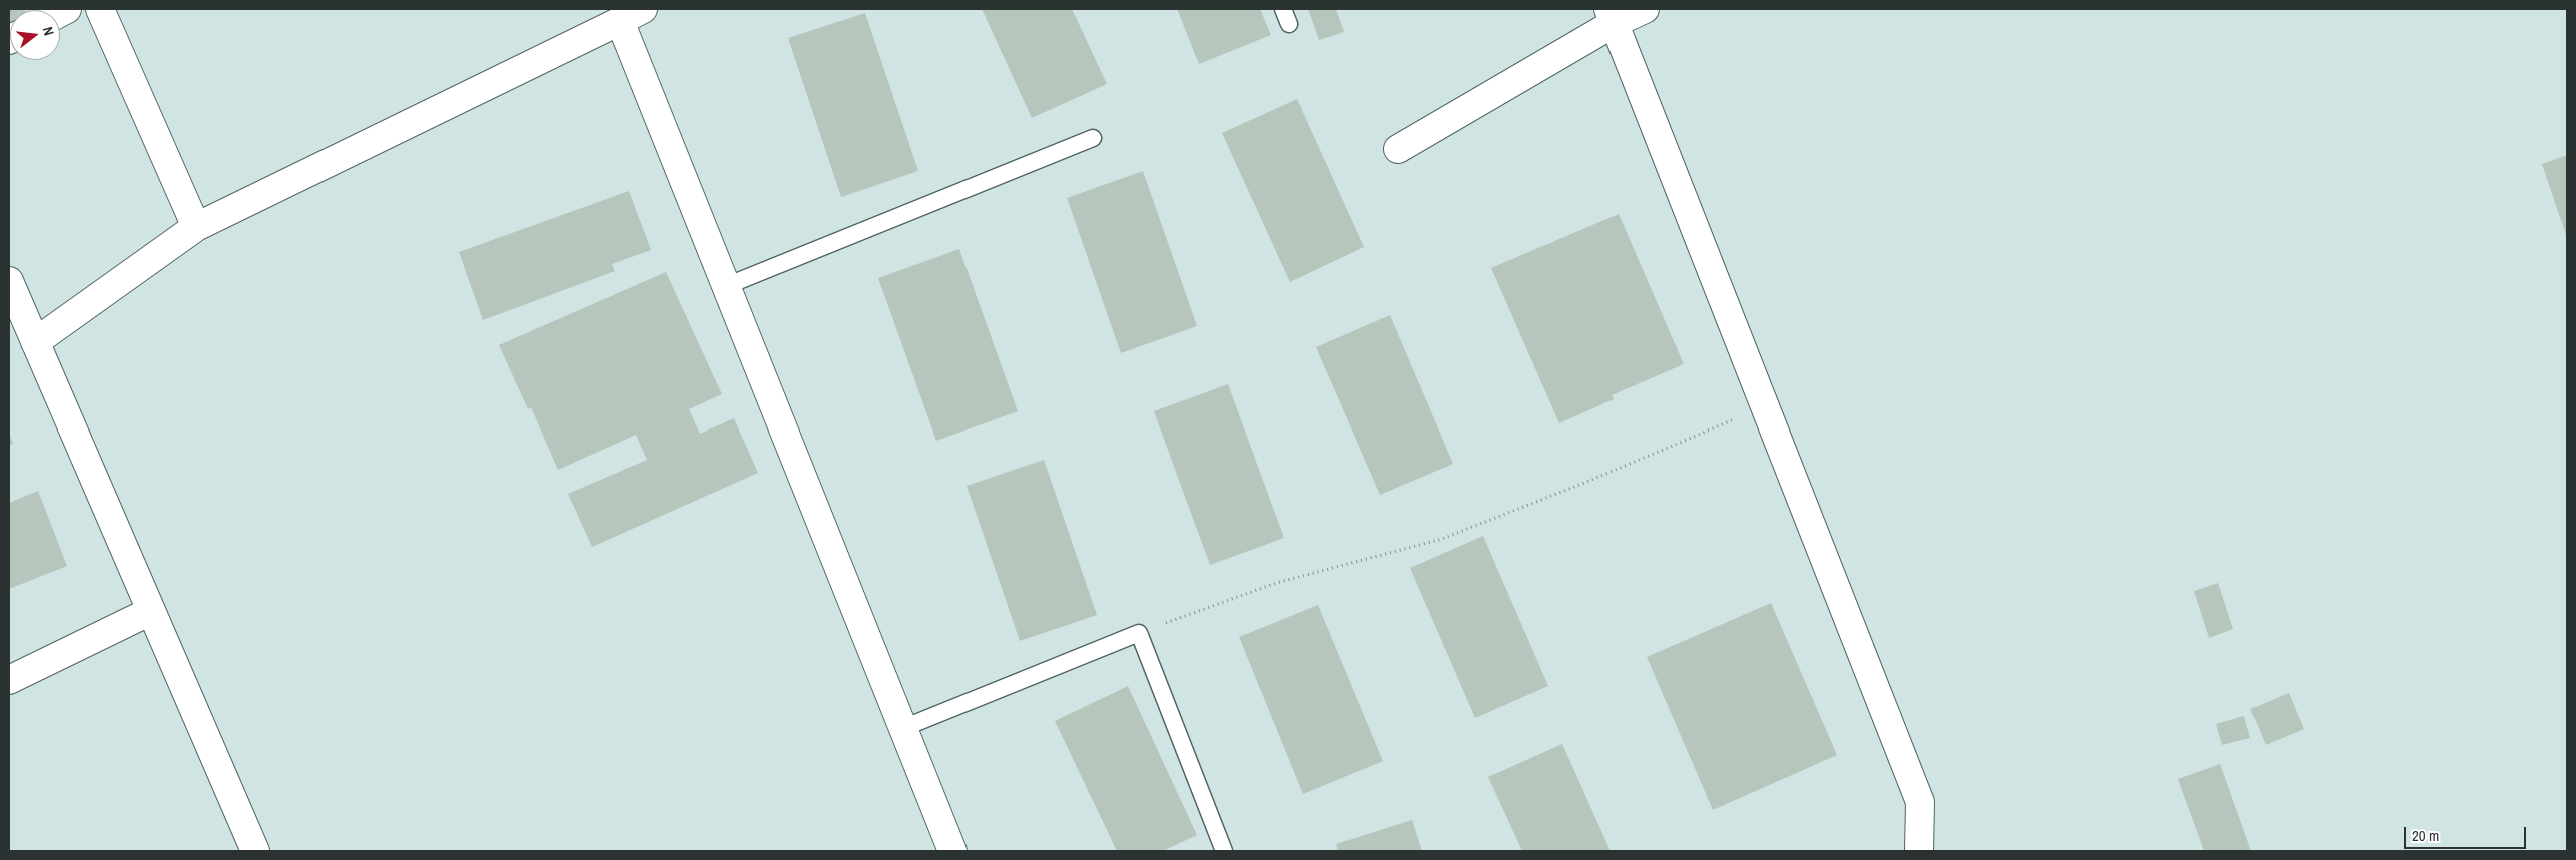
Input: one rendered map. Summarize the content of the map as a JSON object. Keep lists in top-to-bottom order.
{
  "scale_bar": "20 m",
  "north": "right"
}
